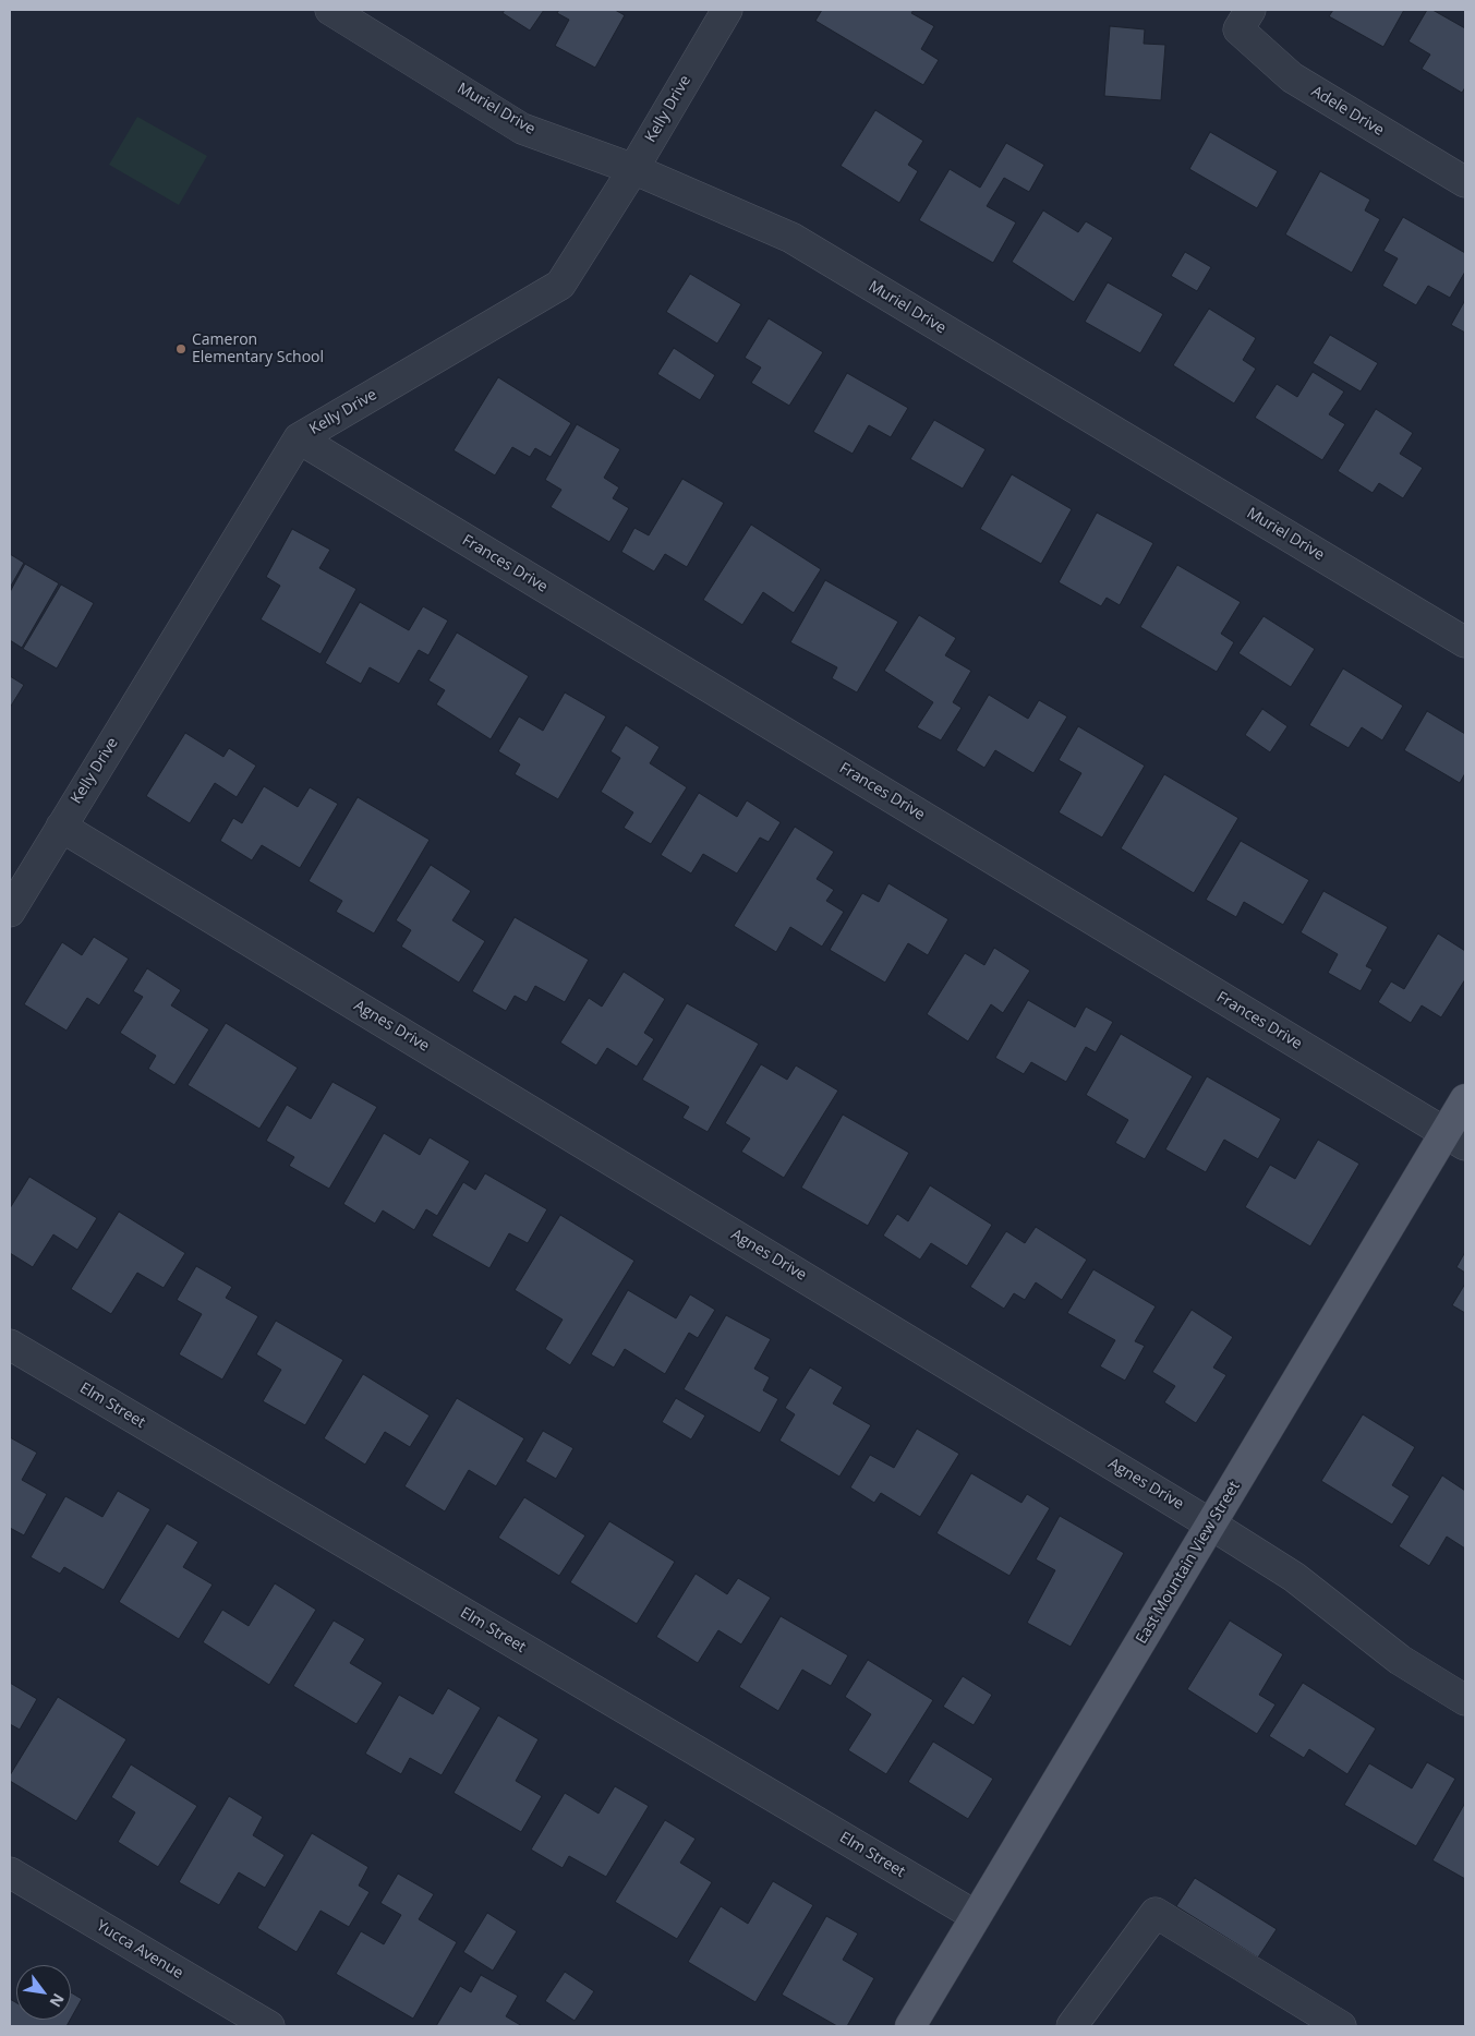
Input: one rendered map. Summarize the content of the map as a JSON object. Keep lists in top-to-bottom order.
{
  "streets": {
    "main road": ["East Mountain View Street"],
    "street": [
      "Muriel Drive",
      "Kelly Drive",
      "Adele Drive",
      "Frances Drive",
      "Agnes Drive",
      "Elm Street",
      "Yucca Avenue"
    ]
  },
  "crossings": [
    ["Muriel Drive", "Kelly Drive"],
    ["Kelly Drive", "Frances Drive"],
    ["Kelly Drive", "Agnes Drive"],
    ["Frances Drive", "East Mountain View Street"],
    ["Agnes Drive", "East Mountain View Street"],
    ["Elm Street", "East Mountain View Street"]
  ],
  "places": ["Cameron Elementary School"],
  "north": "bottom right"
}
